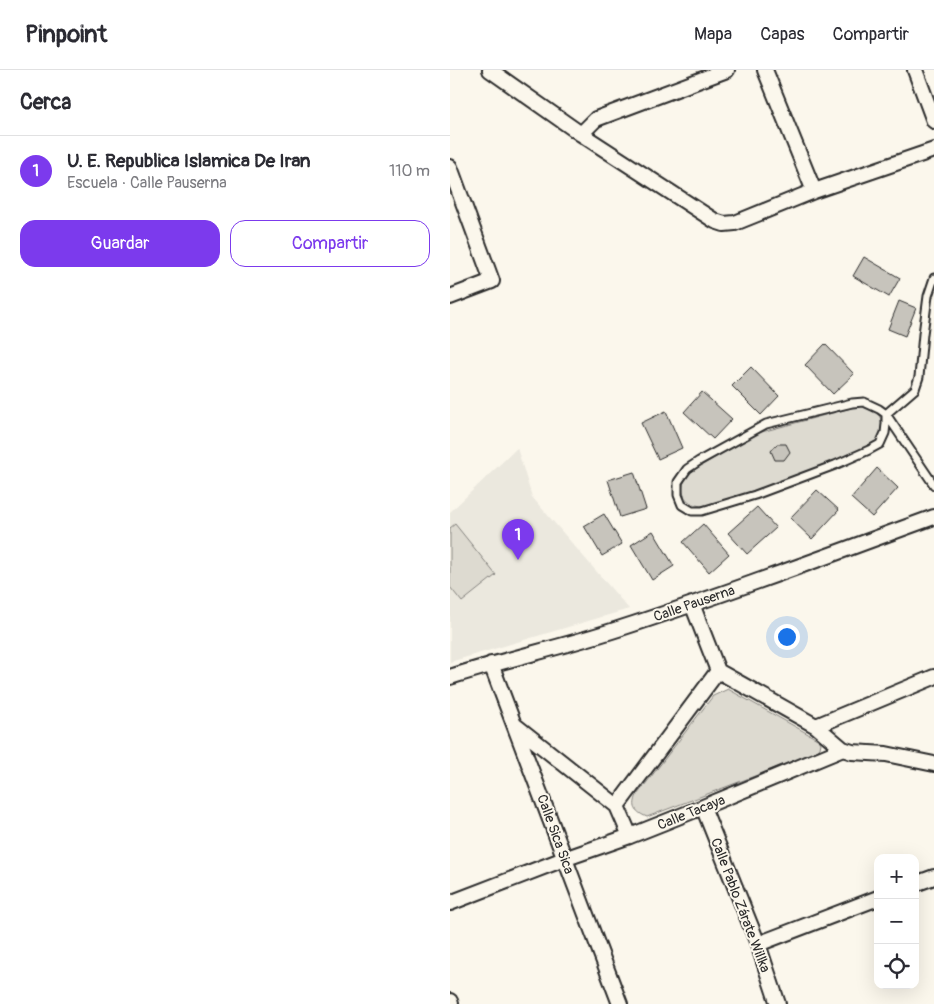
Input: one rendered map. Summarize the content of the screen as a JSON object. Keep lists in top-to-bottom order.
{
  "streets": {
    "street": [
      "Calle Pauserna",
      "Calle Tacaya",
      "Calle Sica Sica",
      "Calle Pablo Zárate Willka"
    ]
  },
  "crossings": [
    ["Calle Pauserna", "Calle Sica Sica"],
    ["Calle Tacaya", "Calle Sica Sica"],
    ["Calle Tacaya", "Calle Pablo Zárate Willka"]
  ],
  "page": {
    "header": "Pinpoint",
    "nav": ["Mapa", "Capas", "Compartir"],
    "heading": "Cerca",
    "list": [
      {
        "mark": "1",
        "name": "U. E. Republica Islamica De Iran",
        "note": "Escuela · Calle Pauserna",
        "value": "110 m"
      }
    ],
    "buttons": ["Guardar", "Compartir"],
    "pins": "1",
    "map_buttons": ["+", "−"]
  }
}
